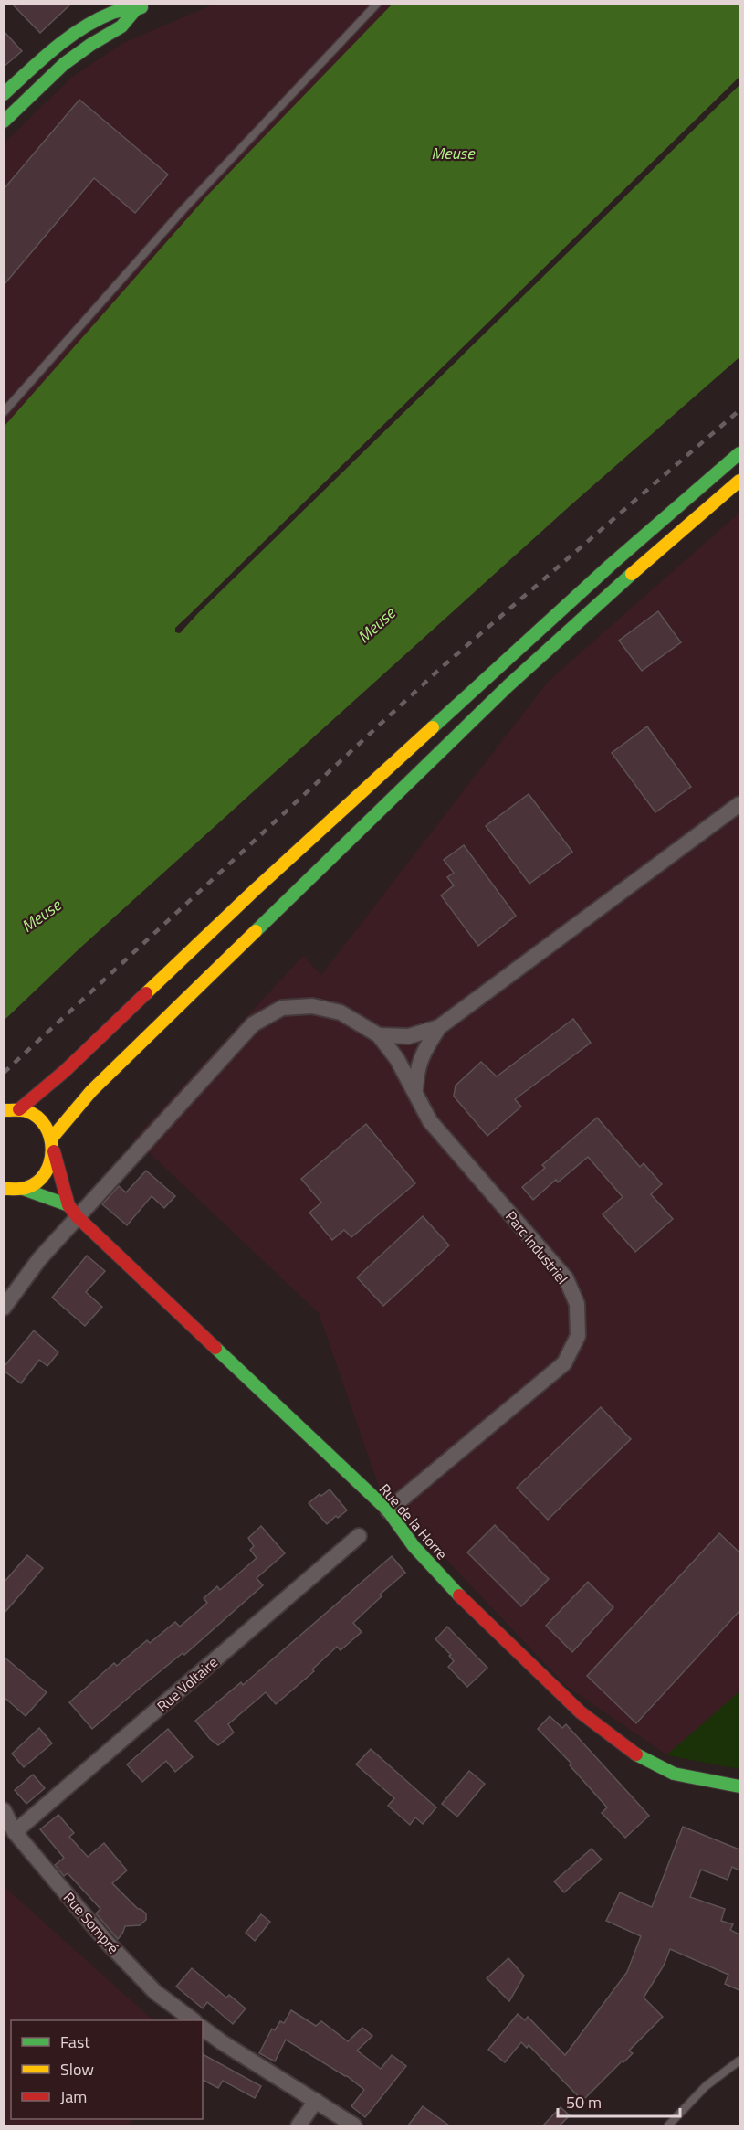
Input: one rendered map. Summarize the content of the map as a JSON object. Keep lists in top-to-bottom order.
{
  "streets": {
    "main road": ["Rue de la Horre"],
    "street": ["Parc Industriel", "Rue Voltaire", "Rue Sompré"]
  },
  "crossings": [
    ["Parc Industriel", "Rue de la Horre"],
    ["Rue Voltaire", "Rue Sompré"]
  ],
  "water": ["Meuse"],
  "legend": ["Fast", "Slow", "Jam"],
  "scale_bar": "50 m"
}
